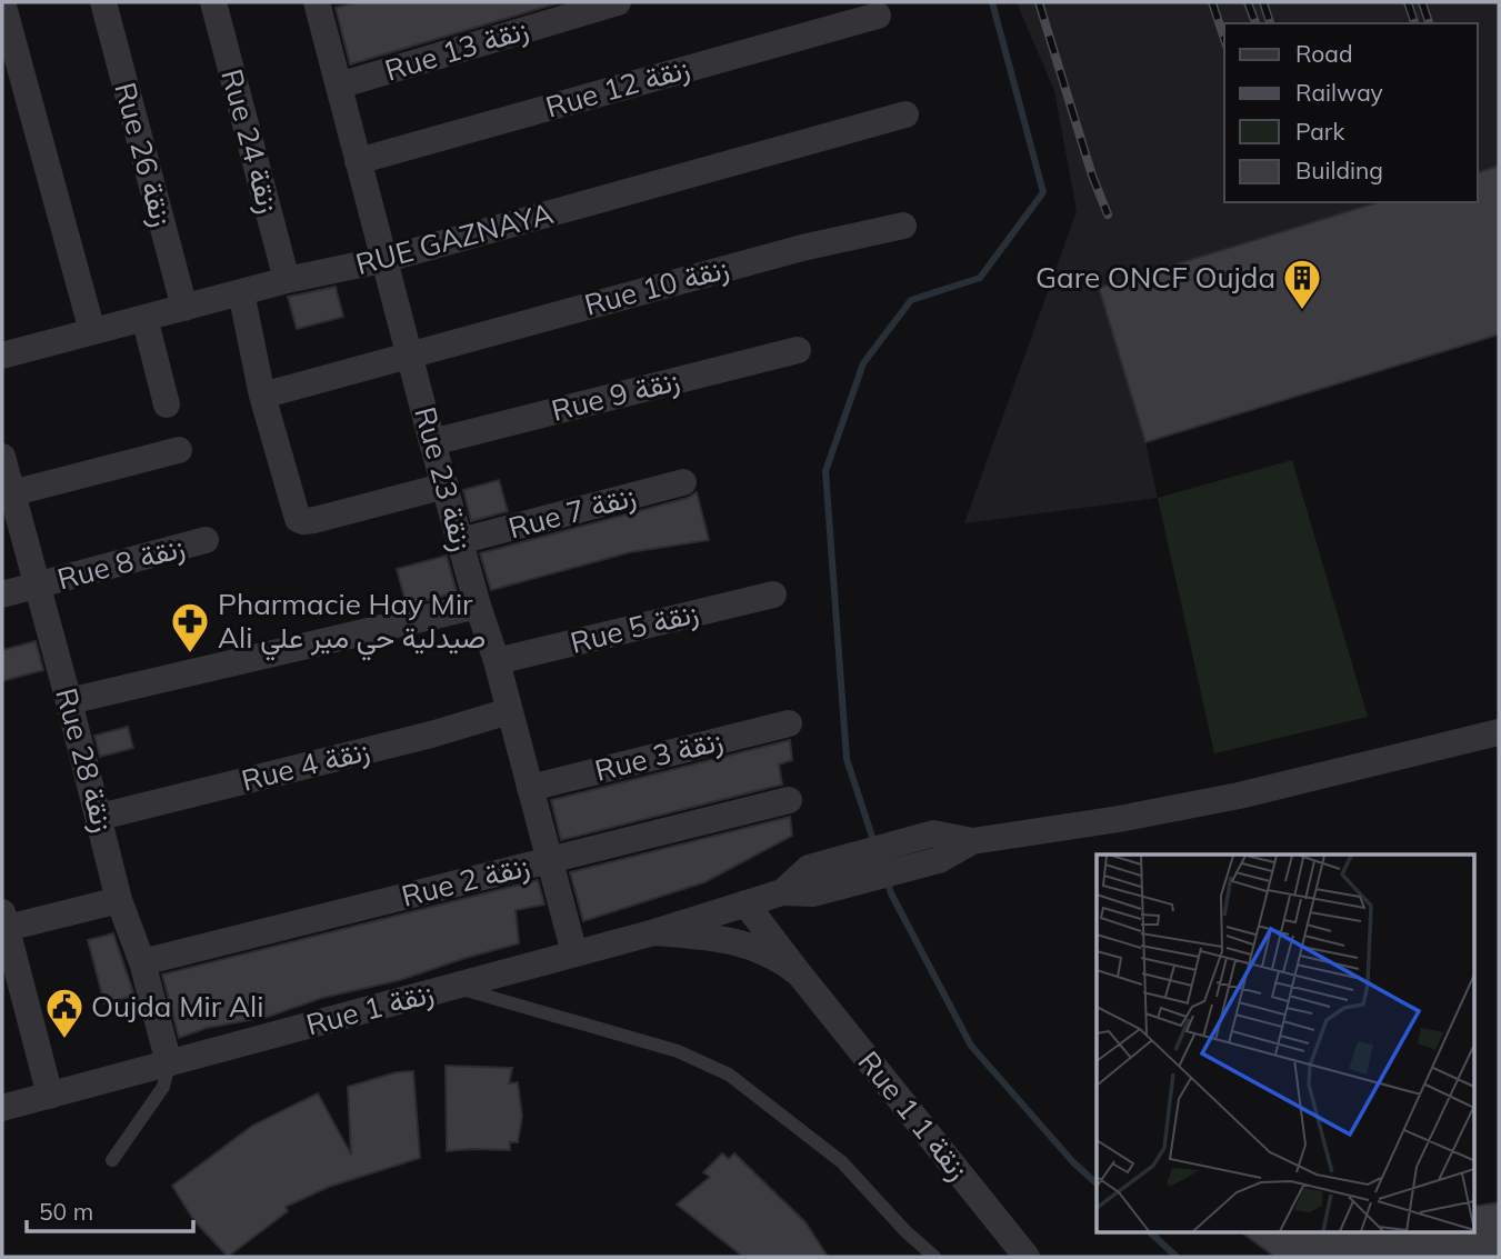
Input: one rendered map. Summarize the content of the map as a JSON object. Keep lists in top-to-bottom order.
{
  "streets": {
    "street": [
      "Rue 13 زنقة",
      "Rue 12 زنقة",
      "Rue 24 زنقة",
      "Rue 26 زنقة",
      "RUE GAZNAYA",
      "Rue 10 زنقة",
      "Rue 9 زنقة",
      "Rue 23 زنقة",
      "Rue 7 زنقة",
      "Rue 8 زنقة",
      "Rue 5 زنقة",
      "Rue 3 زنقة",
      "Rue 28 زنقة",
      "Rue 4 زنقة",
      "Rue 2 زنقة",
      "Rue زنقة 1",
      "Rue 1 زنقة 1"
    ]
  },
  "crossings": [
    ["Rue 13 زنقة", "Rue 23 زنقة"],
    ["Rue 12 زنقة", "Rue 23 زنقة"],
    ["Rue 24 زنقة", "RUE GAZNAYA"],
    ["Rue 26 زنقة", "RUE GAZNAYA"],
    ["RUE GAZNAYA", "Rue 23 زنقة"],
    ["Rue 10 زنقة", "Rue 23 زنقة"],
    ["Rue 9 زنقة", "Rue 23 زنقة"],
    ["Rue 23 زنقة", "Rue 7 زنقة"],
    ["Rue 23 زنقة", "Rue 5 زنقة"],
    ["Rue 23 زنقة", "Rue 3 زنقة"],
    ["Rue 23 زنقة", "Rue 4 زنقة"],
    ["Rue 23 زنقة", "Rue 2 زنقة"],
    ["Rue 23 زنقة", "Rue زنقة 1"],
    ["Rue 8 زنقة", "Rue 28 زنقة"],
    ["Rue 28 زنقة", "Rue 4 زنقة"],
    ["Rue 28 زنقة", "Rue 2 زنقة"],
    ["Rue 28 زنقة", "Rue زنقة 1"],
    ["Rue زنقة 1", "Rue 1 زنقة 1"]
  ],
  "places": {
    "building": ["Gare ONCF Oujda"],
    "pharmacy": ["Pharmacie Hay Mir Ali صيدلية حي مير علي"],
    "public building": ["Oujda Mir Ali"]
  },
  "legend": [
    "Road",
    "Railway",
    "Park",
    "Building"
  ],
  "scale_bar": "50 m"
}
